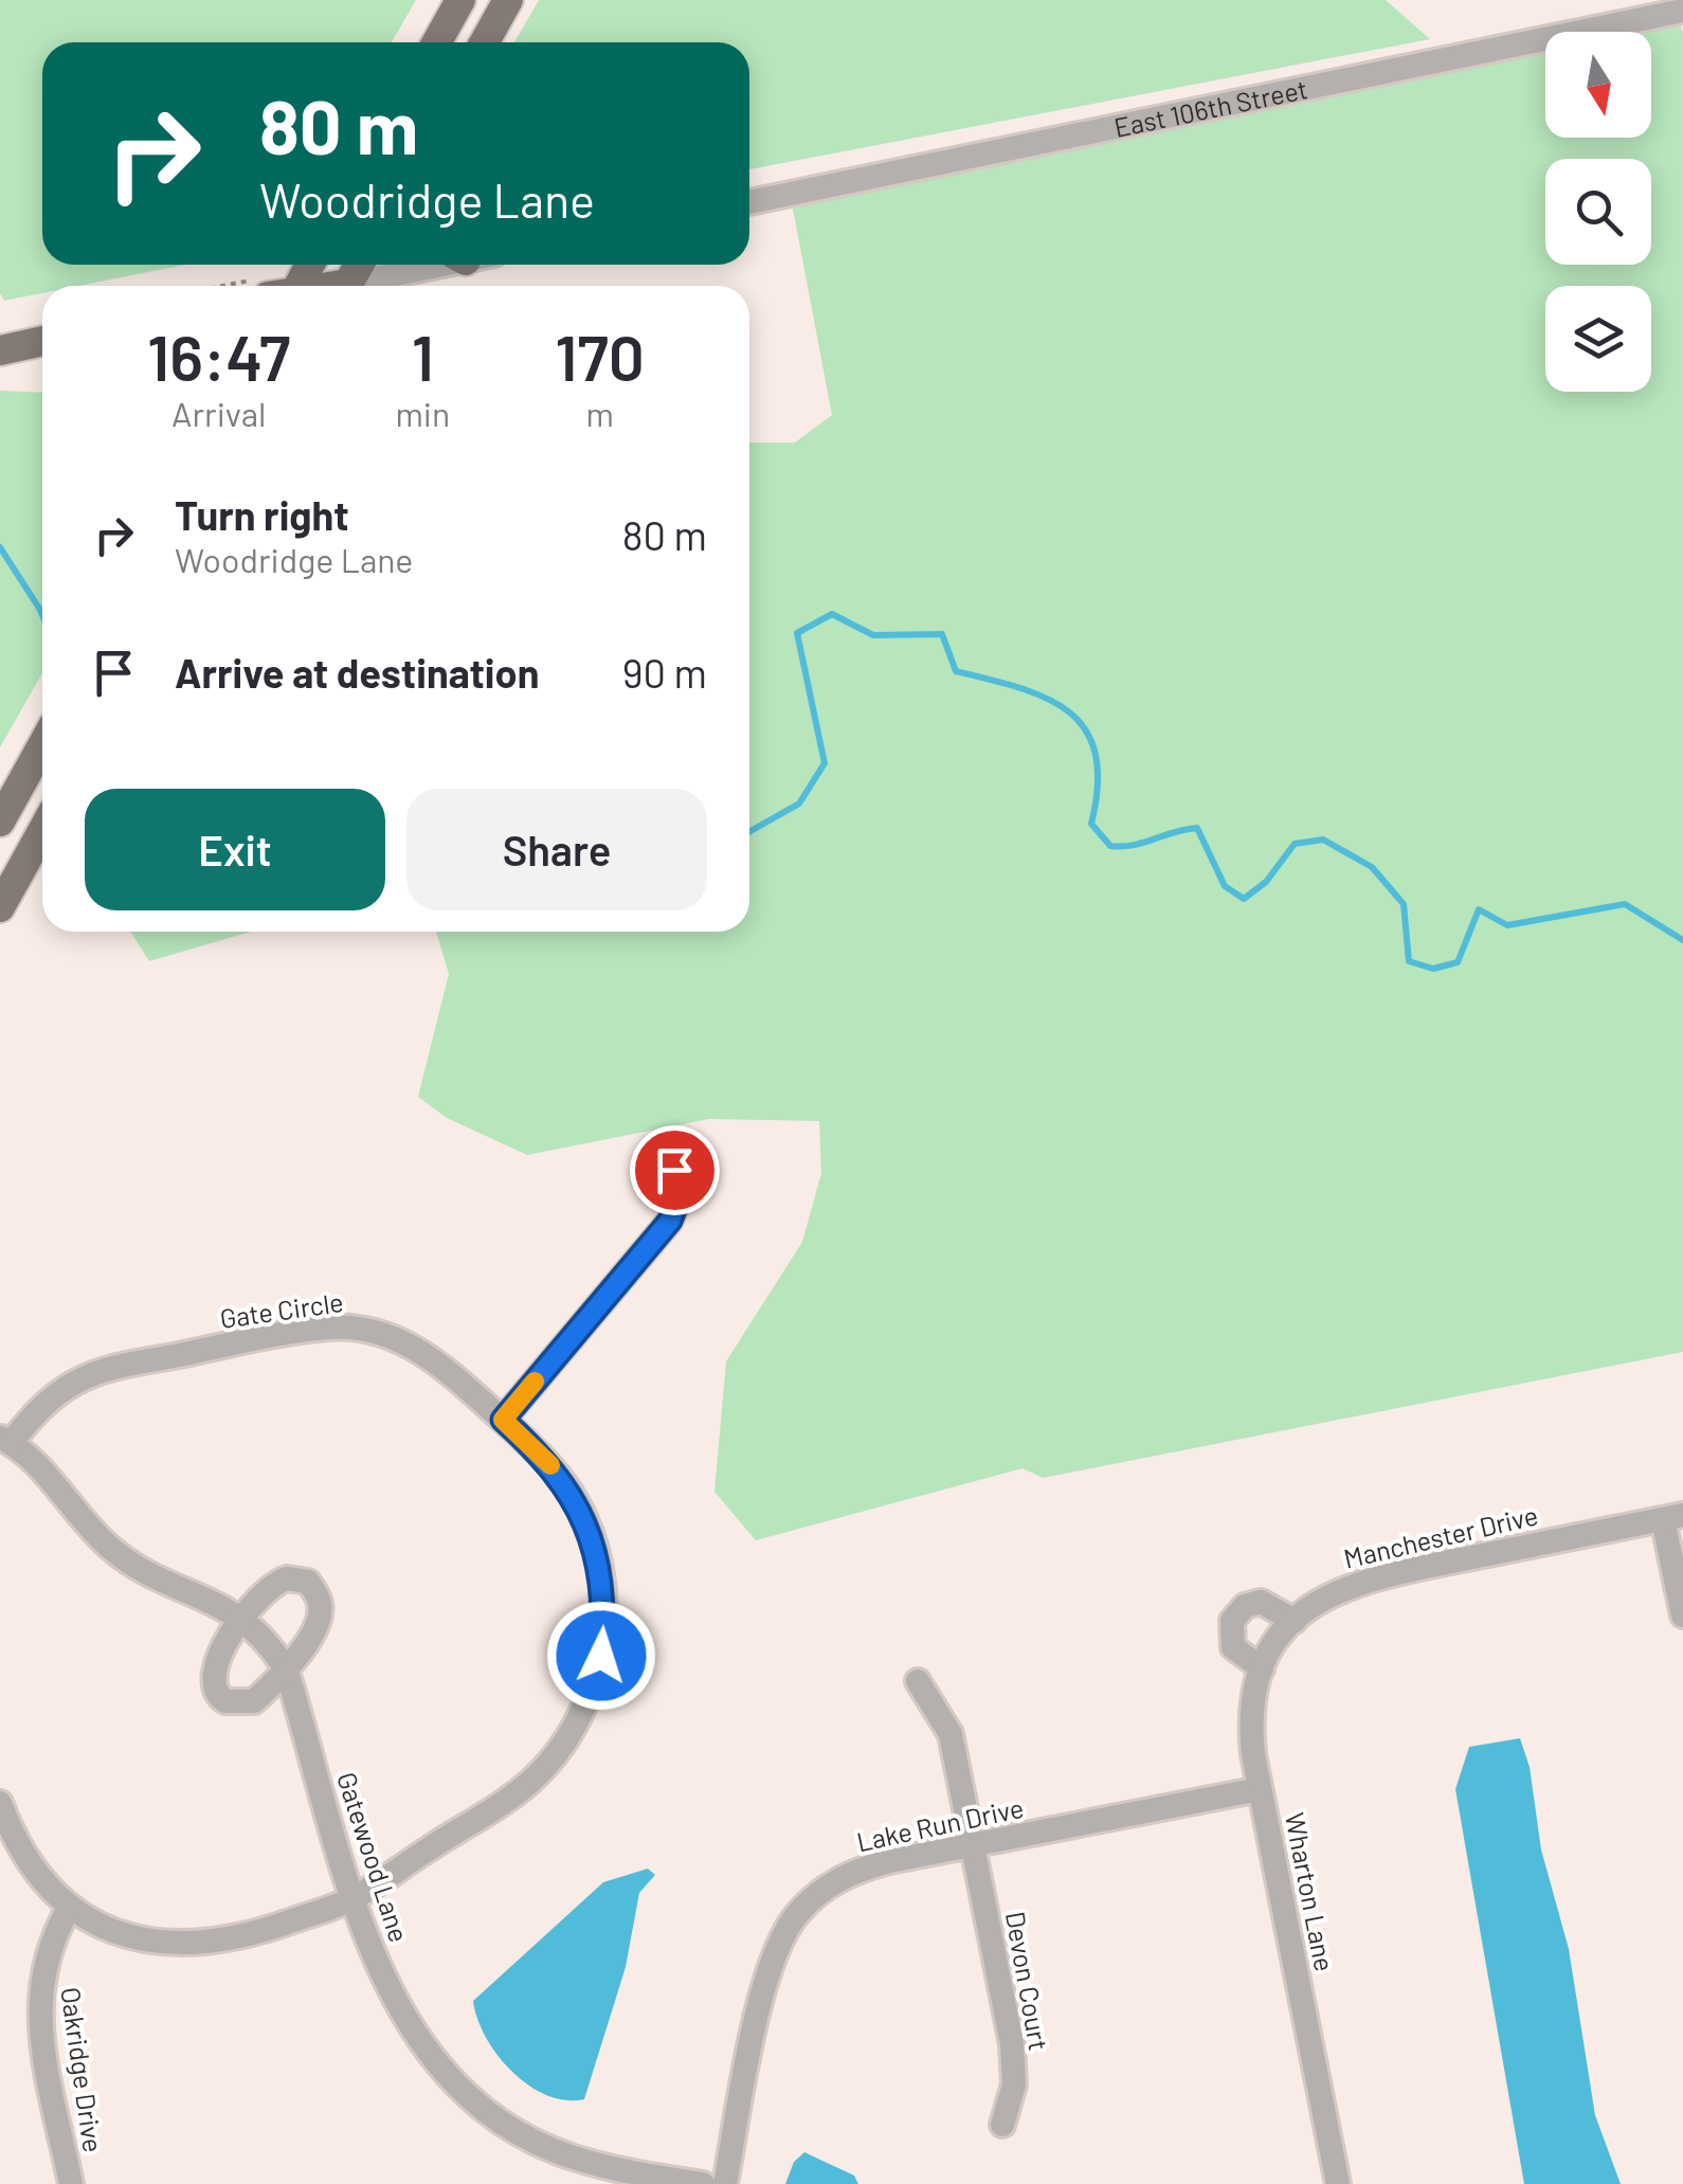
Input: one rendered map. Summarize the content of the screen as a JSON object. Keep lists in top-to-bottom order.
{
  "streets": {
    "street": [
      "East 106th Street",
      "Gate Circle",
      "Manchester Drive",
      "Lake Run Drive",
      "Gatewood Lane",
      "Wharton Lane",
      "Devon Court",
      "Oakridge Drive"
    ]
  },
  "crossings": [
    ["Gate Circle", "Gatewood Lane"],
    ["Gate Circle", "Oakridge Drive"],
    ["Manchester Drive", "Wharton Lane"],
    ["Lake Run Drive", "Wharton Lane"],
    ["Lake Run Drive", "Devon Court"]
  ],
  "north": "bottom",
  "page": {
    "turn": ["80 m", "Woodridge Lane"],
    "eta": [
      "16:47",
      "Arrival",
      "1",
      "min",
      "170",
      "m"
    ],
    "list": [
      {
        "name": "Turn right",
        "note": "Woodridge Lane",
        "value": "80 m"
      },
      {
        "name": "Arrive at destination",
        "value": "90 m"
      }
    ],
    "buttons": ["Exit", "Share"]
  }
}
